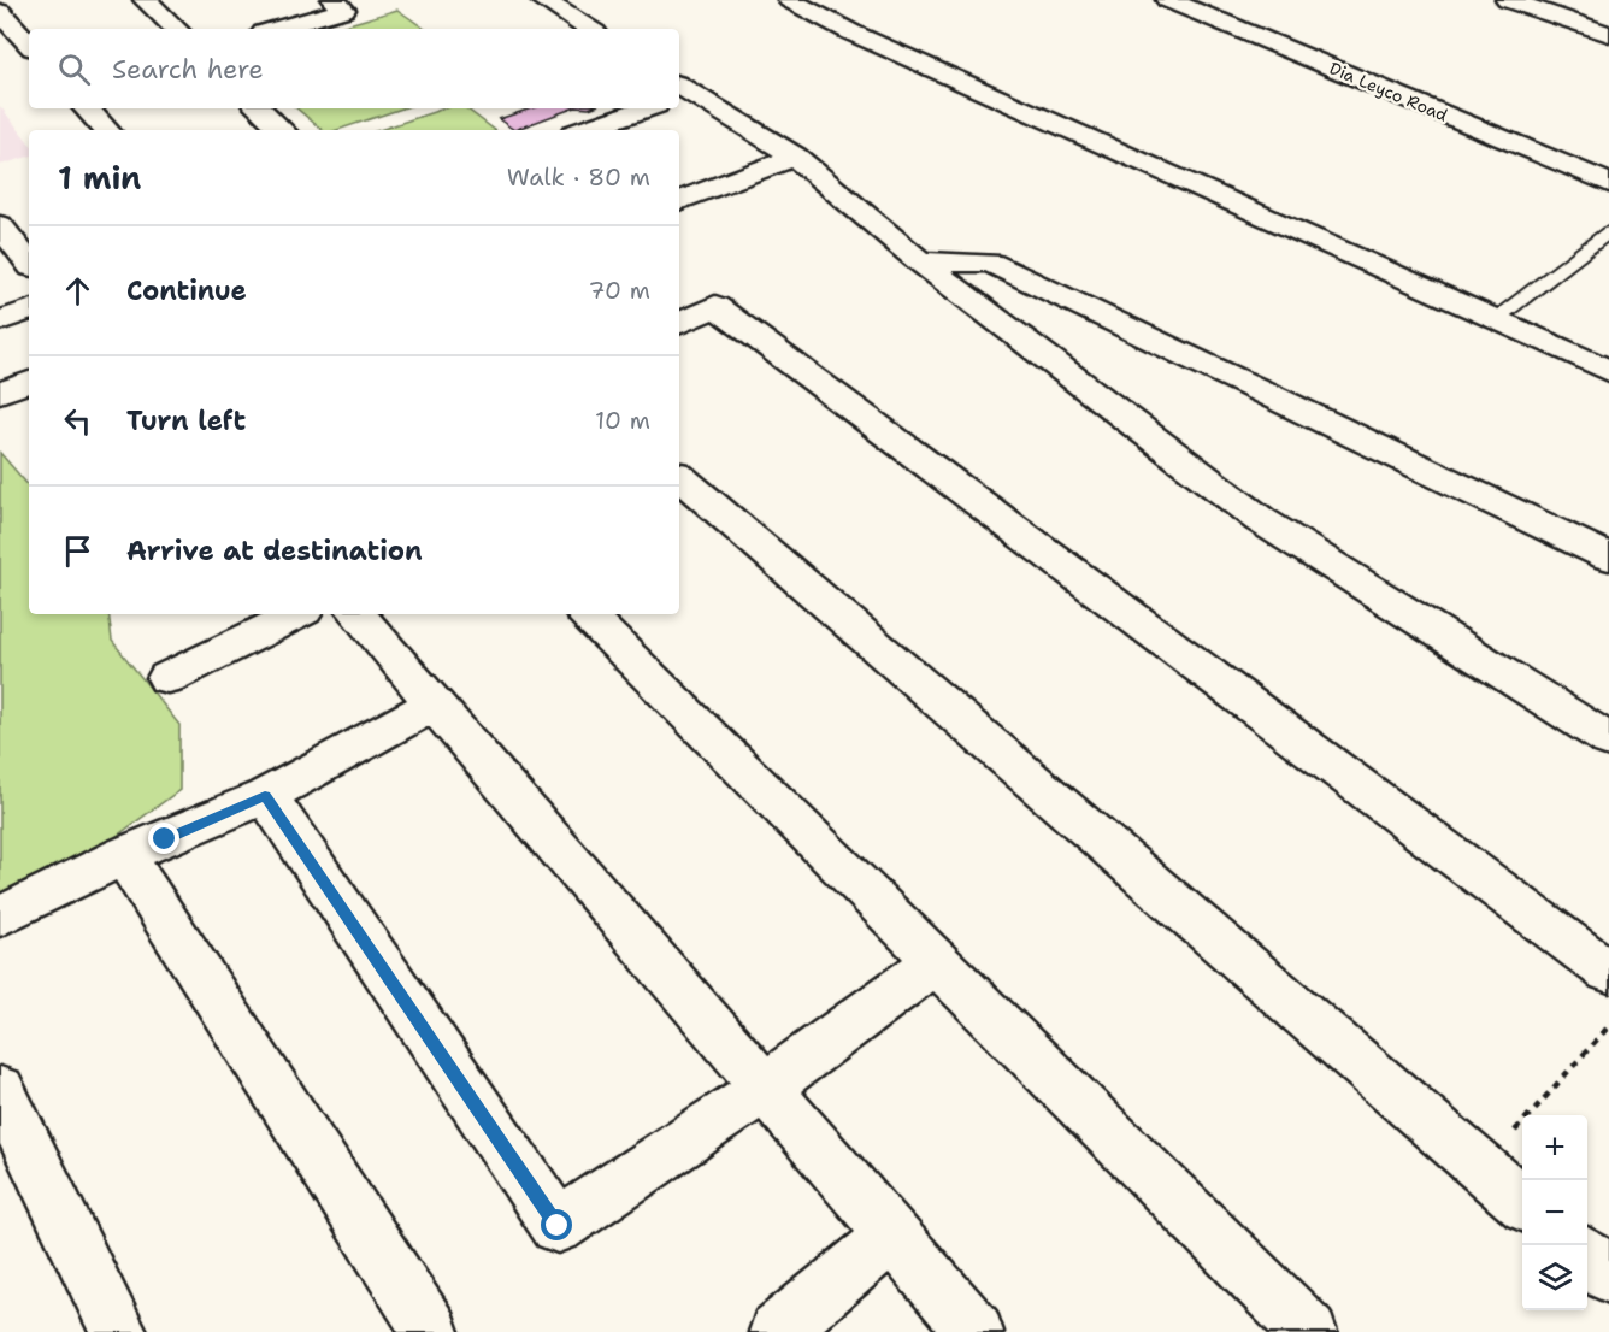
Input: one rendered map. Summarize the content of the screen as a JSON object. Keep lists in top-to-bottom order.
{
  "streets": {
    "street": ["Dia Leyco Road"]
  },
  "page": {
    "search": "Search here",
    "heading": ["1 min", "Walk · 80 m"],
    "list": [
      ["Continue", "70 m"],
      ["Turn left", "10 m"],
      "Arrive at destination"
    ],
    "map_buttons": ["+", "−"]
  }
}
